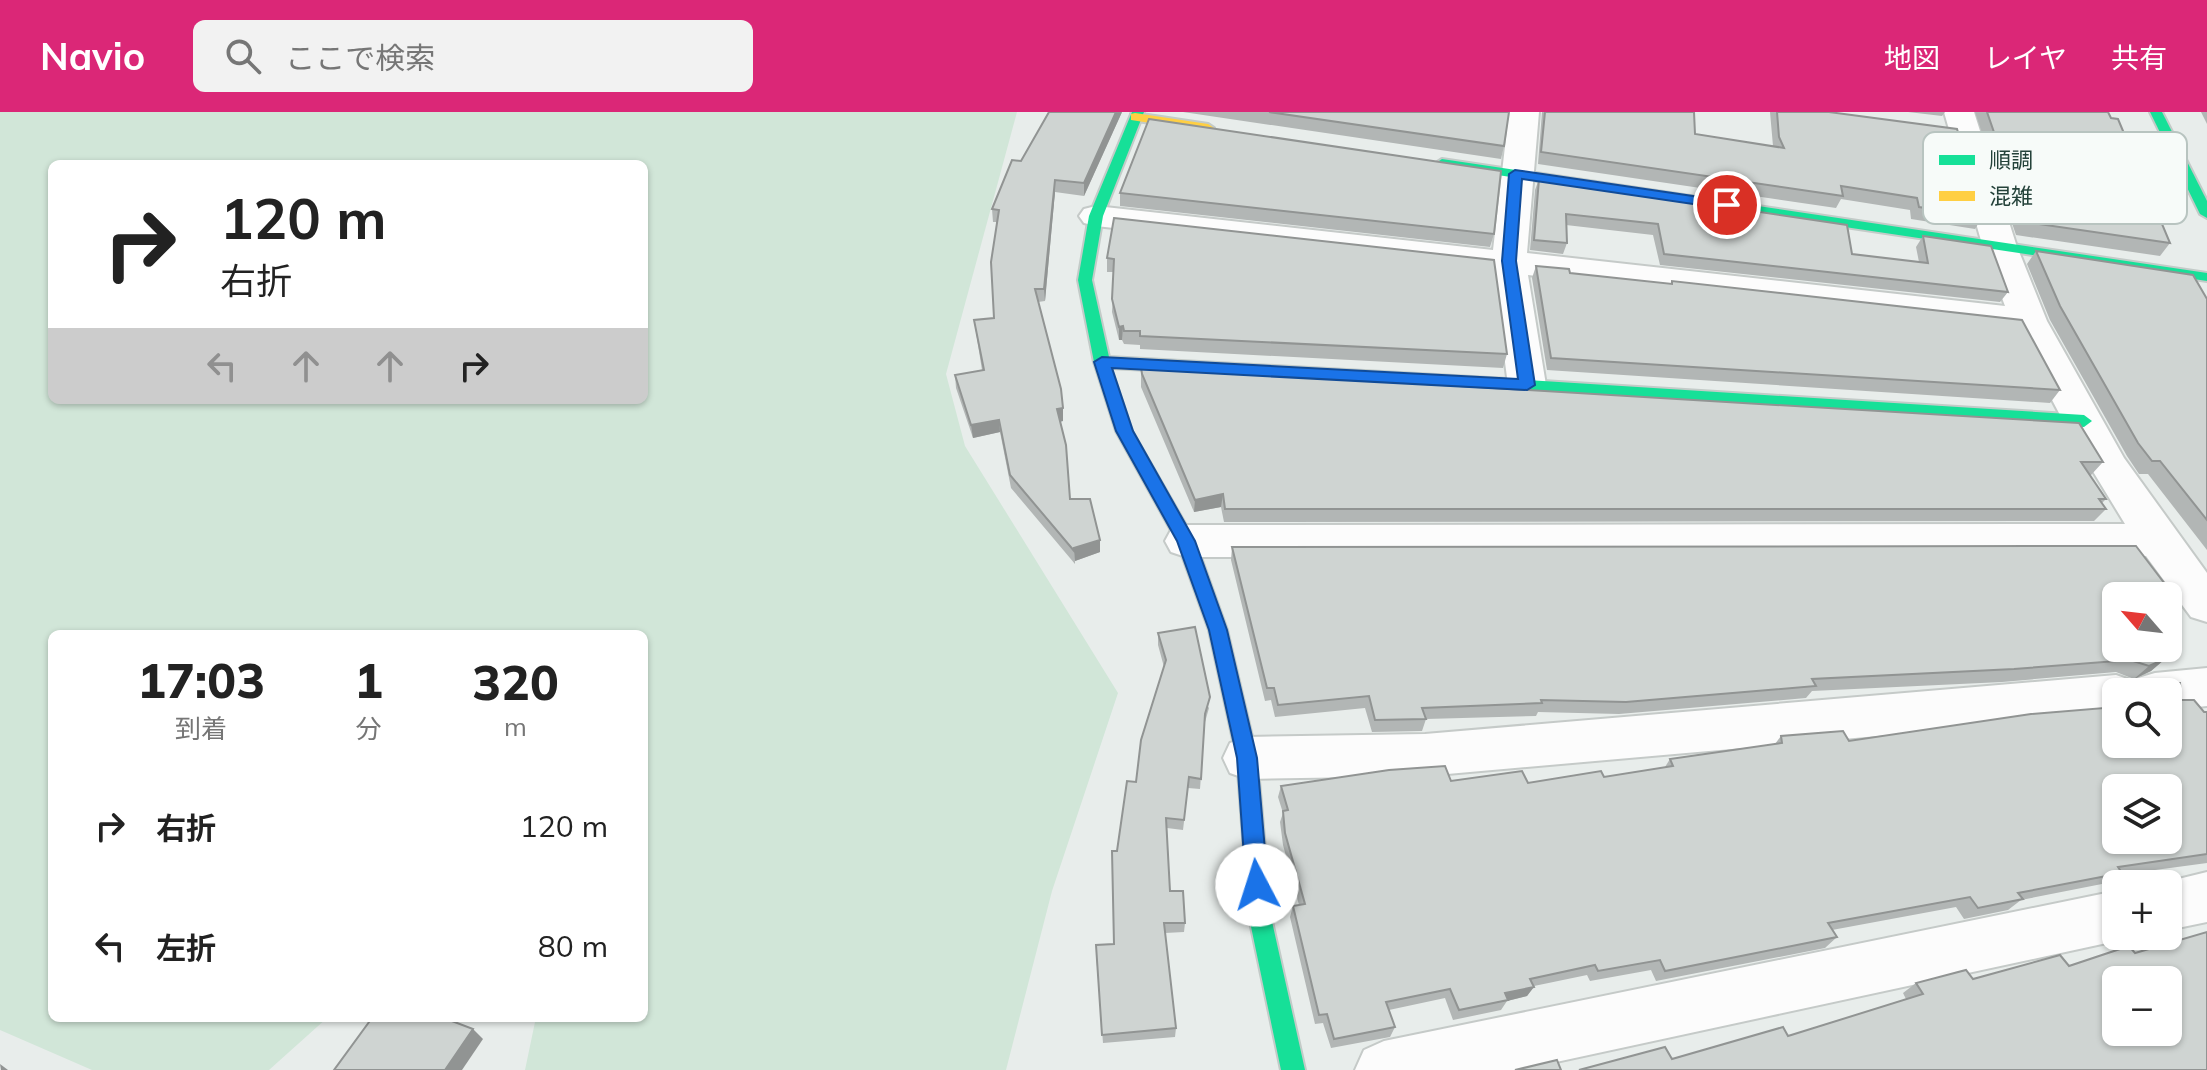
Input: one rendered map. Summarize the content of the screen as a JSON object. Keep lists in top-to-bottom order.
{
  "legend": ["順調", "混雑"],
  "north": "top left",
  "page": {
    "header": "Navio",
    "search": "ここで検索",
    "nav": ["地図", "レイヤ", "共有"],
    "turn": ["120 m", "右折"],
    "map_buttons": ["+", "−"],
    "eta": [
      "17:03",
      "到着",
      "1",
      "分",
      "320",
      "m"
    ],
    "list": [
      {
        "name": "右折",
        "value": "120 m"
      },
      {
        "name": "左折",
        "value": "80 m"
      }
    ]
  }
}
